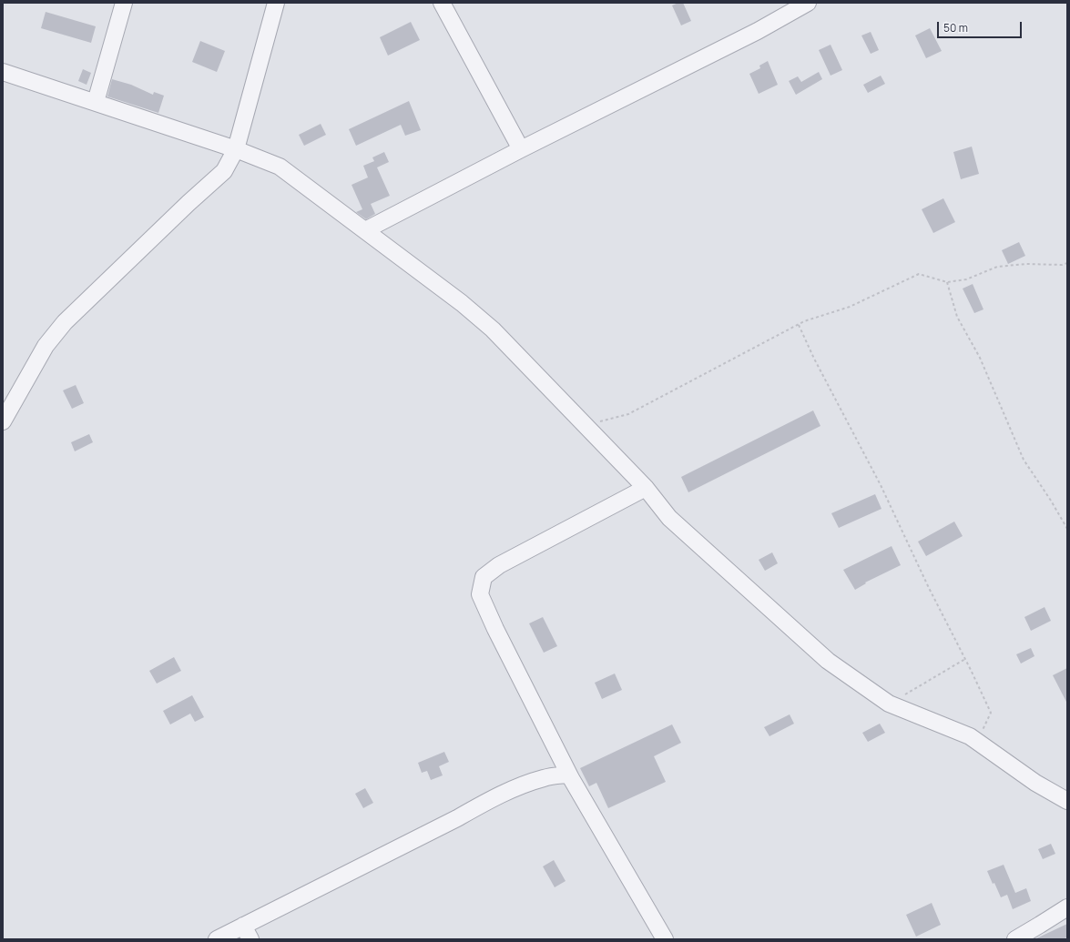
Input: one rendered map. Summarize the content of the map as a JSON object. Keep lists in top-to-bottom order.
{
  "scale_bar": "50 m"
}
